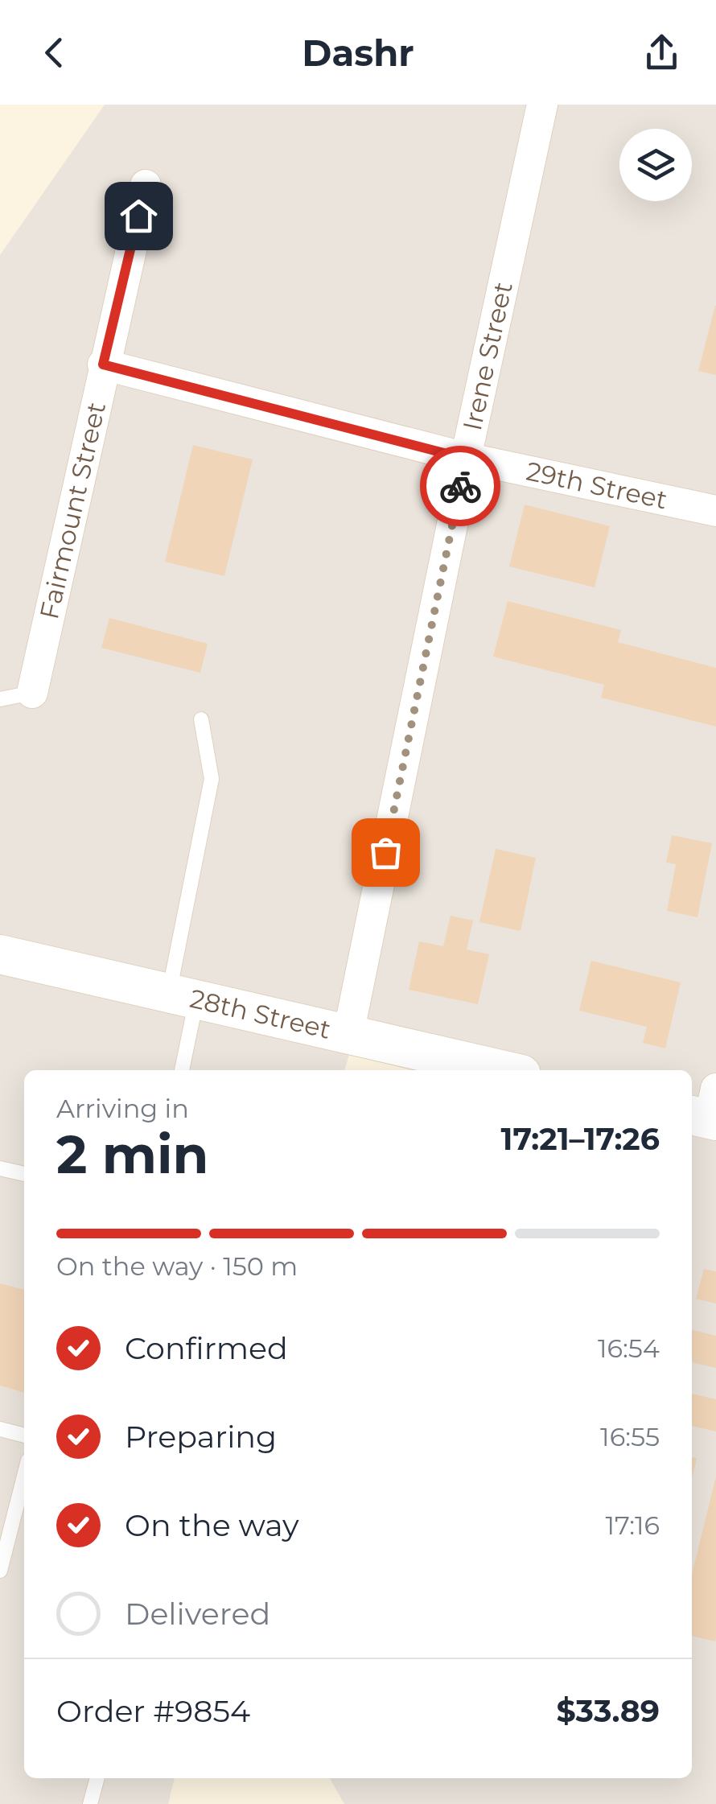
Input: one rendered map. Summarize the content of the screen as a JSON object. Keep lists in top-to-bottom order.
{
  "streets": {
    "street": [
      "Irene Street",
      "29th Street",
      "Fairmount Street",
      "28th Street"
    ]
  },
  "crossings": [
    ["Irene Street", "29th Street"],
    ["Irene Street", "28th Street"],
    ["29th Street", "Fairmount Street"]
  ],
  "page": {
    "header": "Dashr",
    "heading": ["2 min", "Arriving in", "17:21–17:26"],
    "panel": ["Order #9854", "$33.89"],
    "bar": "On the way · 150 m",
    "list": [
      ["Confirmed", "16:54"],
      ["Preparing", "16:55"],
      ["On the way", "17:16"],
      "Delivered"
    ]
  }
}
